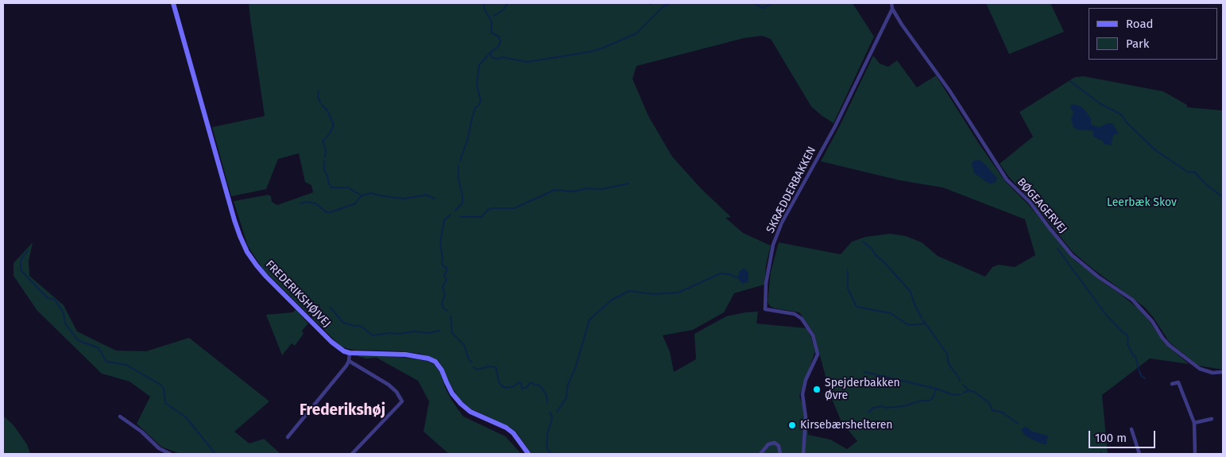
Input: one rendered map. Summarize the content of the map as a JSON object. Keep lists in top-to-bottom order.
{
  "streets": {
    "street": ["SKRÆDDERBAKKEN", "BØGEAGERVEJ", "FREDERIKSHØJVEJ"]
  },
  "crossings": [
    ["SKRÆDDERBAKKEN", "BØGEAGERVEJ"]
  ],
  "districts": ["Frederikshøj"],
  "parks": ["Leerbæk Skov"],
  "places": ["Spejderbakken Øvre", "Kirsebærshelteren"],
  "legend": ["Road", "Park"],
  "scale_bar": "100 m"
}
